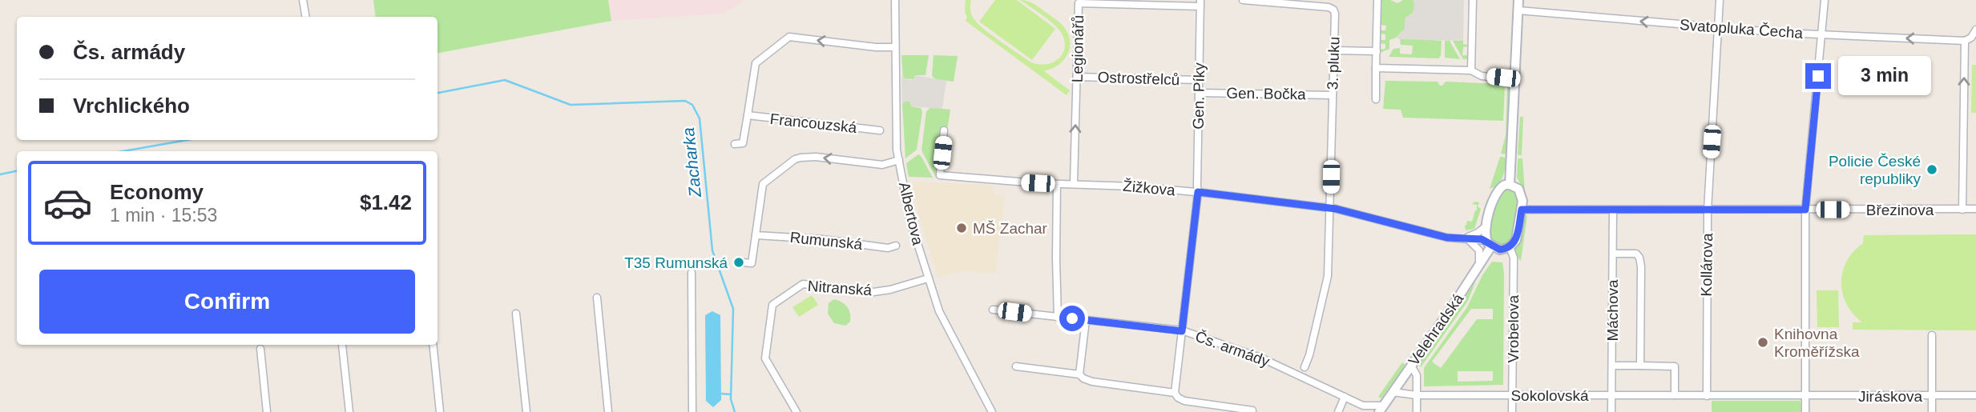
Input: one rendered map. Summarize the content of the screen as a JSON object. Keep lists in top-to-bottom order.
{
  "streets": {
    "main road": ["Velehradská"],
    "street": [
      "Svatopluka Čecha",
      "Legionářů",
      "3. pluku",
      "Ostrostřelců",
      "Gen. Bočka",
      "Gen. Píky",
      "Francouzská",
      "Žižkova",
      "Březinova",
      "Albertova",
      "Rumunská",
      "Kollárova",
      "Nitranská",
      "Máchova",
      "Vrobelova",
      "Čs. armády",
      "Sokolovská",
      "Jiráskova"
    ]
  },
  "crossings": [
    ["Svatopluka Čecha", "Kollárova"],
    ["Legionářů", "Ostrostřelců"],
    ["Legionářů", "Gen. Píky"],
    ["Legionářů", "Žižkova"],
    ["3. pluku", "Gen. Bočka"],
    ["3. pluku", "Žižkova"],
    ["Ostrostřelců", "Gen. Píky"],
    ["Gen. Bočka", "Gen. Píky"],
    ["Gen. Píky", "Žižkova"],
    ["Gen. Píky", "Čs. armády"],
    ["Francouzská", "Albertova"],
    ["Žižkova", "Velehradská"],
    ["Březinova", "Kollárova"],
    ["Březinova", "Máchova"],
    ["Albertova", "Nitranská"],
    ["Kollárova", "Sokolovská"],
    ["Kollárova", "Jiráskova"],
    ["Máchova", "Sokolovská"],
    ["Vrobelova", "Sokolovská"],
    ["Velehradská", "Sokolovská"],
    ["Sokolovská", "Jiráskova"]
  ],
  "one_way": ["Svatopluka Čecha", "Legionářů", "Francouzská"],
  "water": ["Zacharka"],
  "places": [
    "Policie České republiky",
    "MŠ Zachar",
    "T35 Rumunská",
    "Knihovna Kroměřížska"
  ],
  "page": {
    "banner": ["Čs. armády", "Vrchlického"],
    "bubble": "3 min",
    "list": [
      {
        "name": "Economy",
        "note": "1 min · 15:53",
        "value": "$1.42"
      }
    ],
    "buttons": "Confirm"
  }
}
